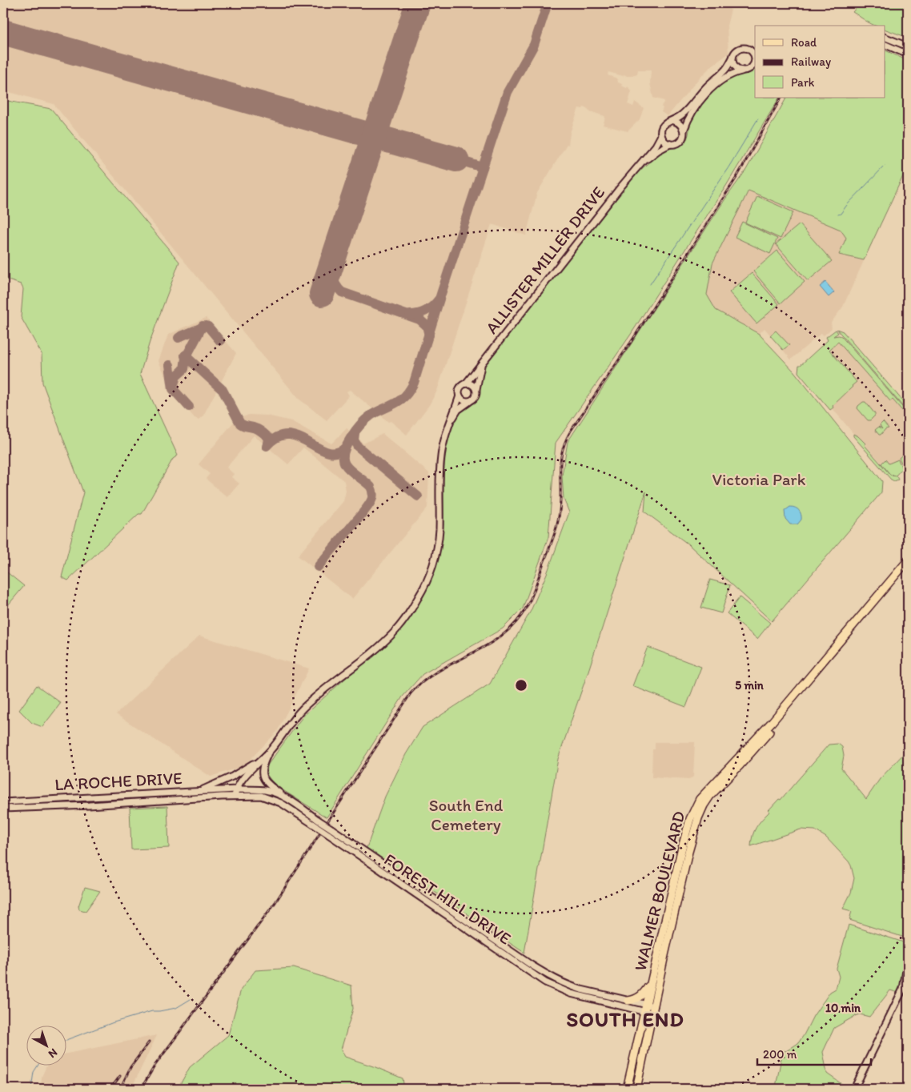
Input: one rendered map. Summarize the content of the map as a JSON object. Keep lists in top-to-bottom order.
{
  "streets": {
    "main road": ["WALMER BOULEVARD"],
    "street": ["ALLISTER MILLER DRIVE", "LA ROCHE DRIVE", "FOREST HILL DRIVE"]
  },
  "crossings": [
    ["LA ROCHE DRIVE", "FOREST HILL DRIVE"],
    ["WALMER BOULEVARD", "FOREST HILL DRIVE"]
  ],
  "districts": ["SOUTH END"],
  "parks": ["Victoria Park", "South End Cemetery"],
  "legend": ["Road", "Railway", "Park"],
  "scale_bar": "200 m",
  "north": "bottom right",
  "rings": ["5 min", "10 min"]
}
